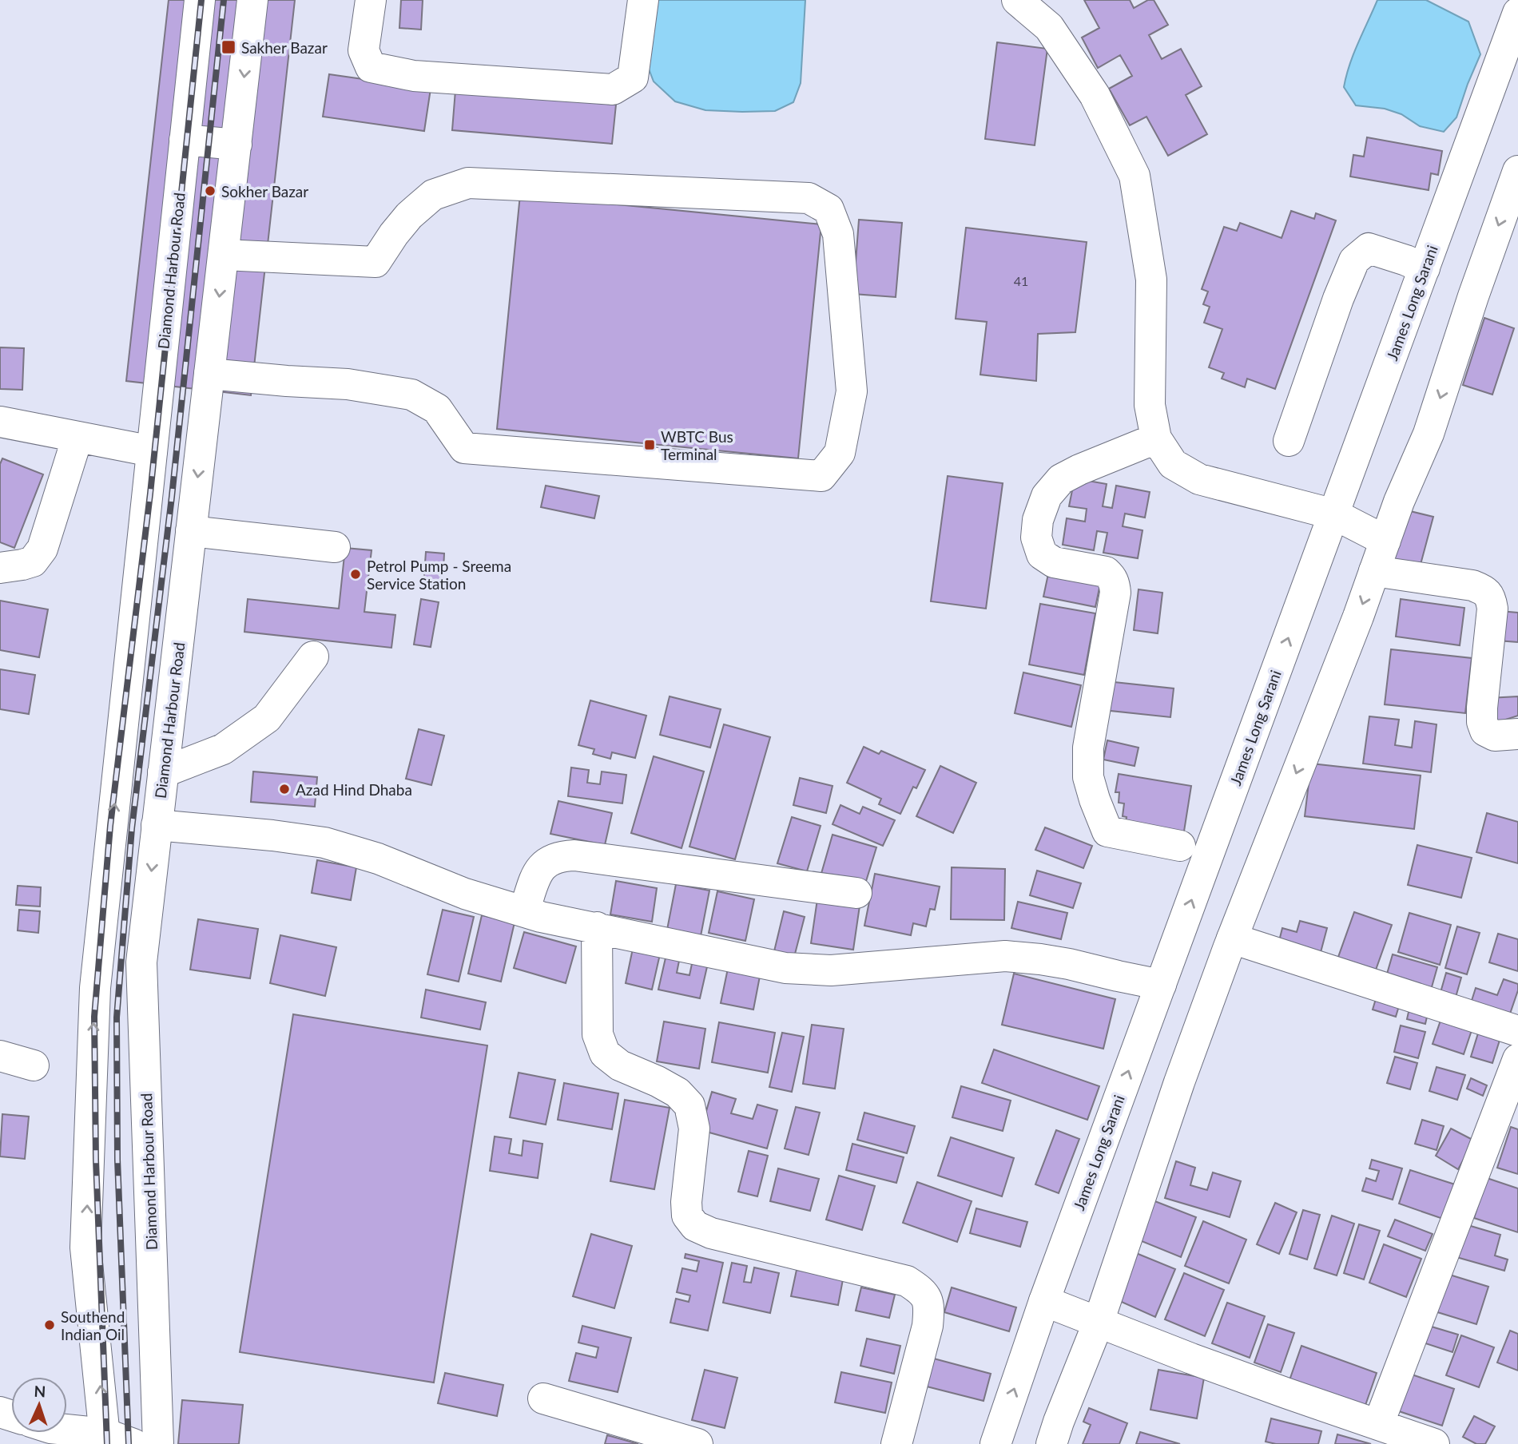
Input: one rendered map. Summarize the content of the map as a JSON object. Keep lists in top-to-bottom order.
{
  "streets": {
    "main road": ["Diamond Harbour Road", "James Long Sarani"]
  },
  "places": {
    "transit": ["Sakher Bazar", "WBTC Bus Terminal"],
    "other": [
      "Sokher Bazar",
      "Petrol Pump - Sreema Service Station",
      "Azad Hind Dhaba",
      "Southend Indian Oil"
    ]
  },
  "house_numbers": ["41"],
  "north": "top"
}
